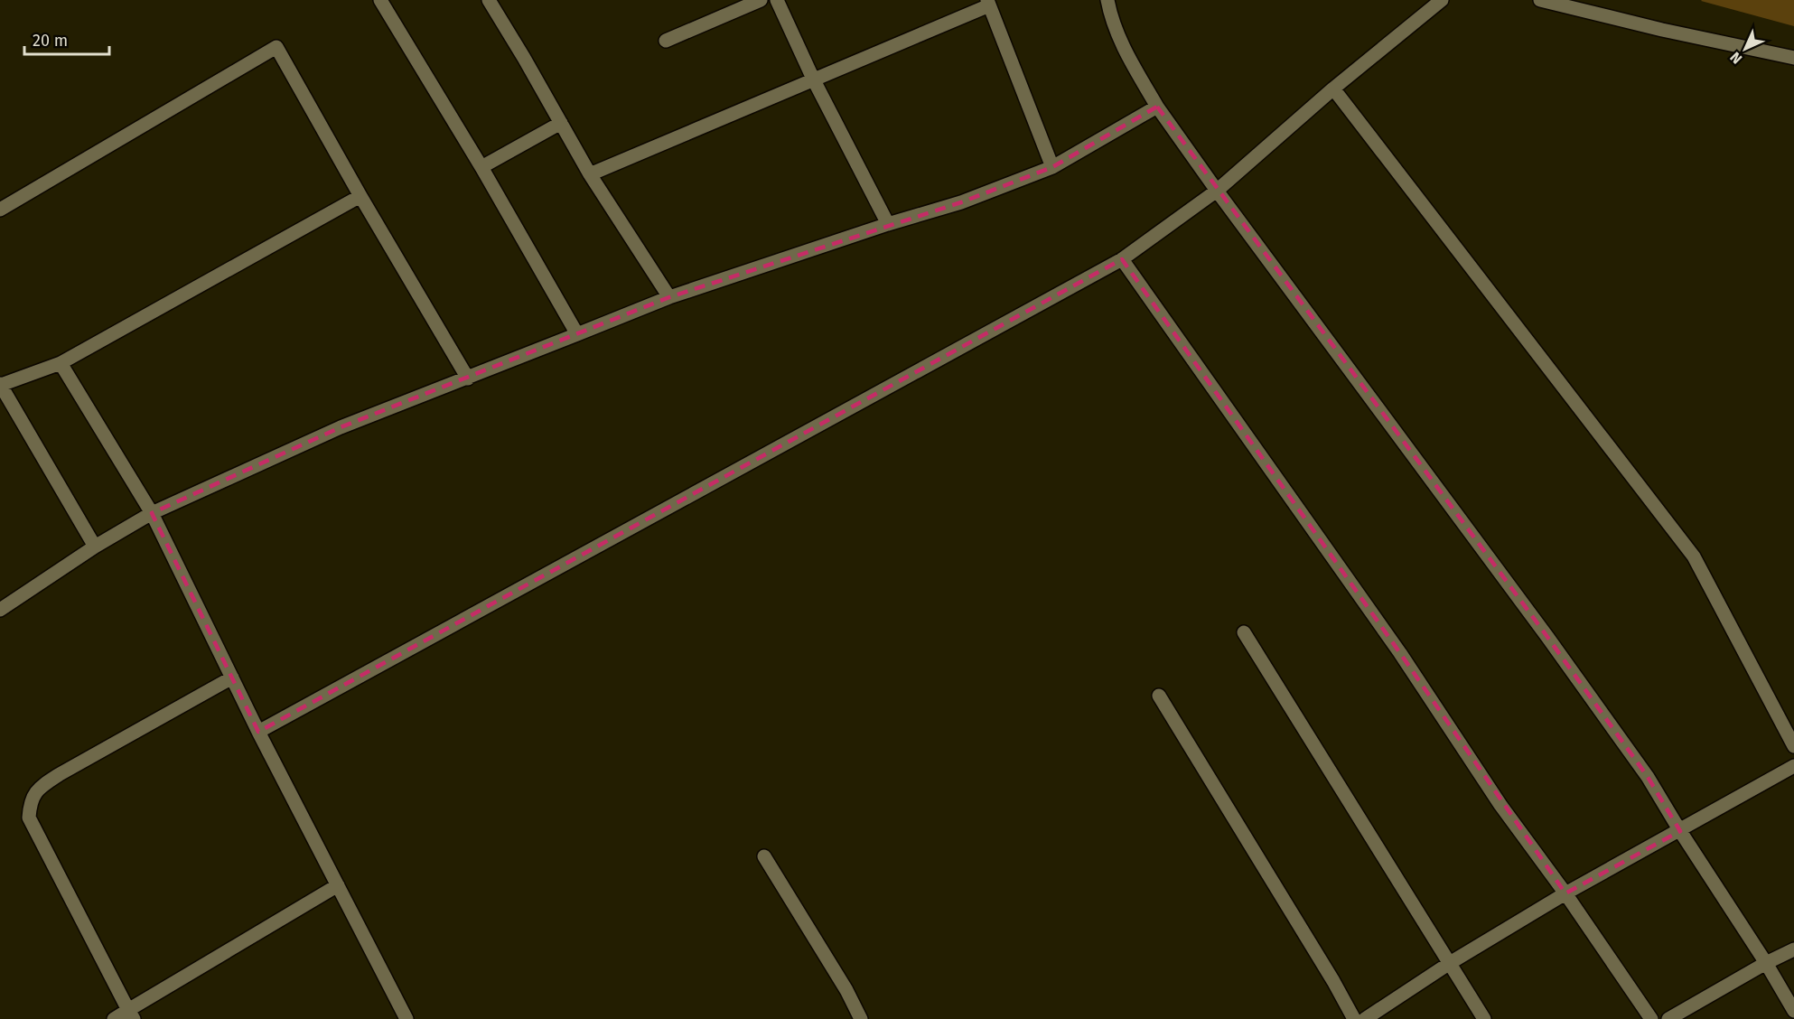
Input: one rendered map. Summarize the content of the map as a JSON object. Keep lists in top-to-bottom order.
{
  "scale_bar": "20 m",
  "north": "bottom left"
}
